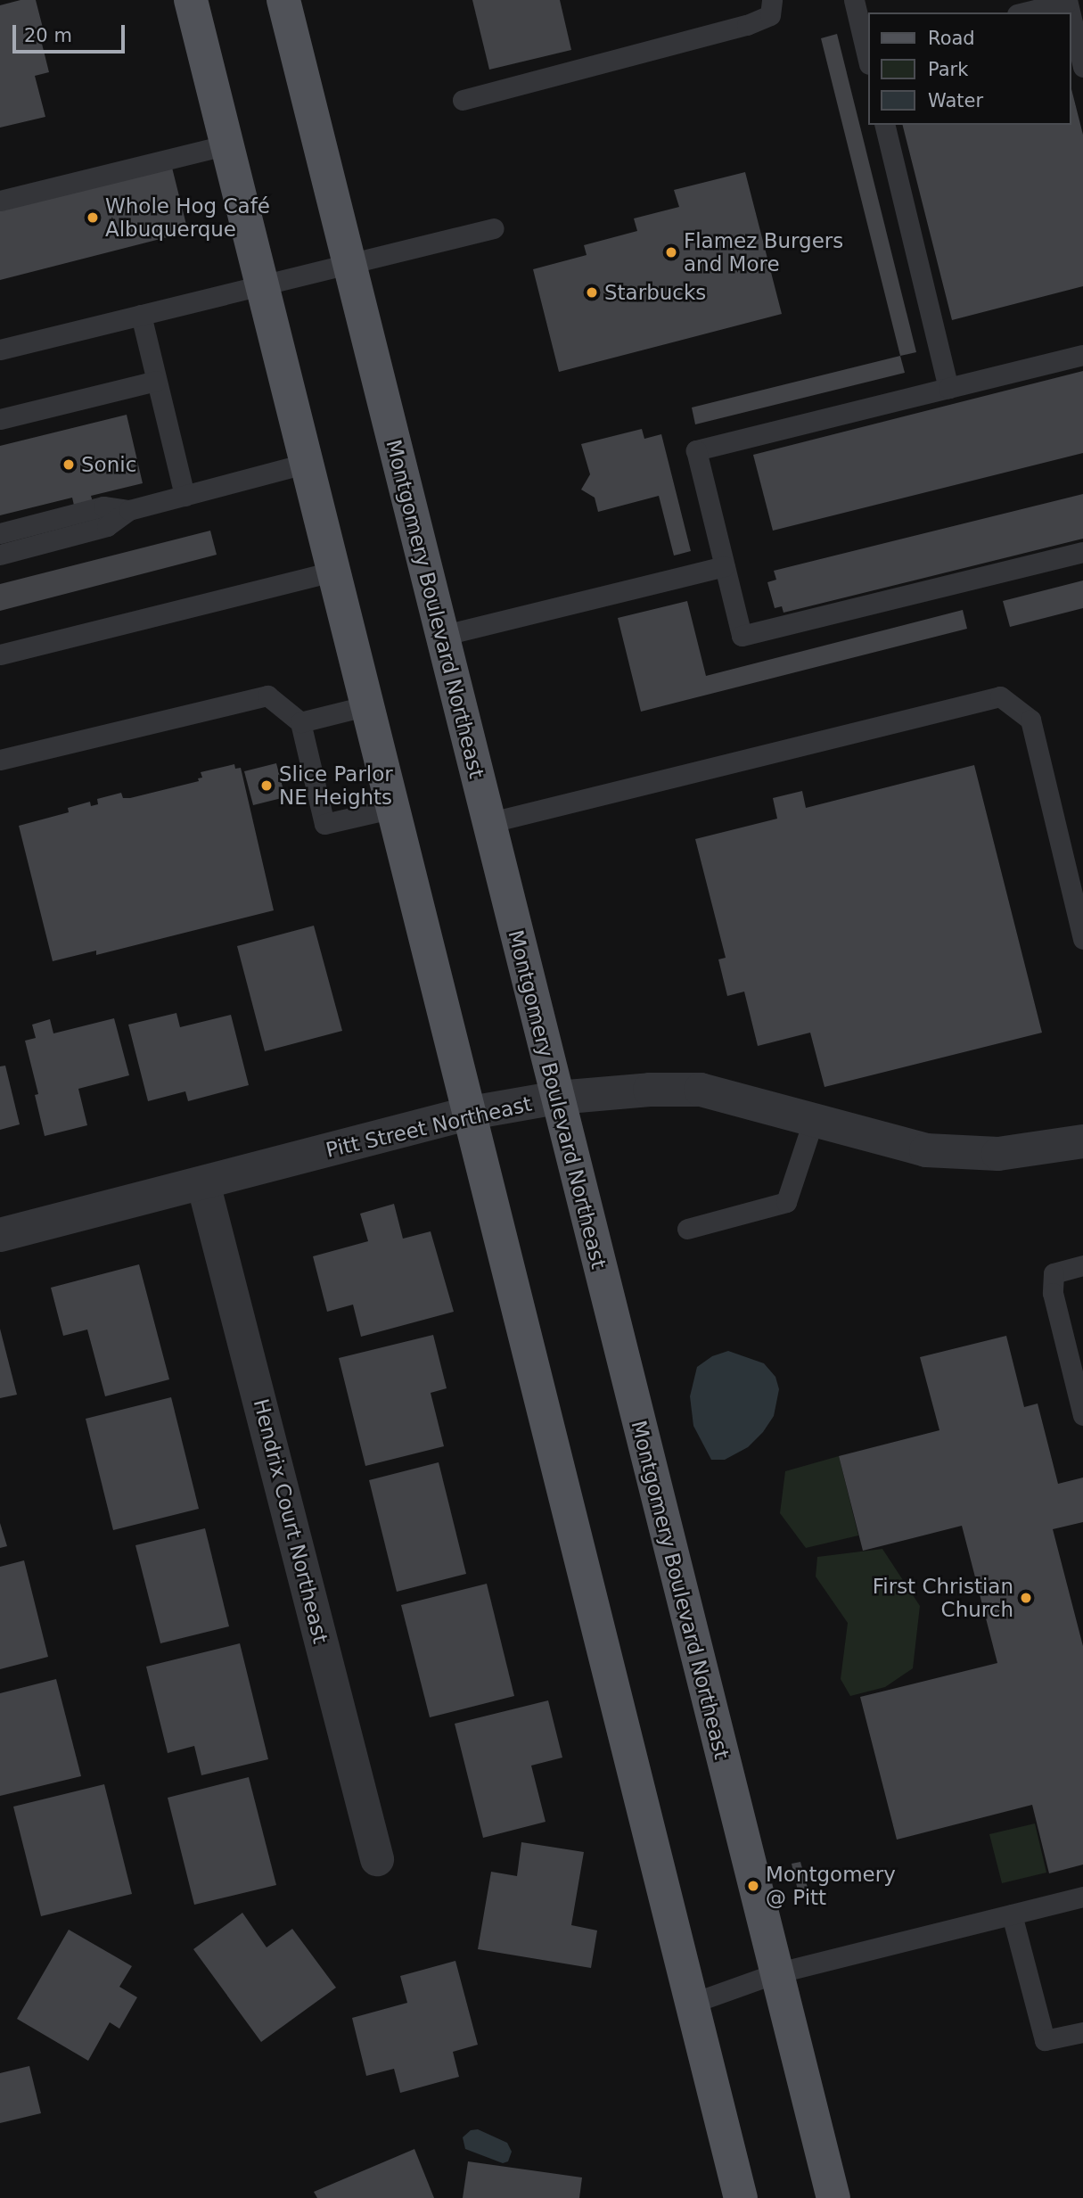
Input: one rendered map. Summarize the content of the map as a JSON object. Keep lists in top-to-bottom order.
{
  "streets": {
    "main road": ["Montgomery Boulevard Northeast"],
    "street": ["Pitt Street Northeast", "Hendrix Court Northeast"]
  },
  "crossings": [
    ["Montgomery Boulevard Northeast", "Pitt Street Northeast"],
    ["Pitt Street Northeast", "Hendrix Court Northeast"]
  ],
  "places": [
    "Whole Hog Café Albuquerque",
    "Flamez Burgers and More",
    "Starbucks",
    "Sonic",
    "Slice Parlor NE Heights",
    "First Christian Church",
    "Montgomery @ Pitt"
  ],
  "legend": ["Road", "Park", "Water"],
  "scale_bar": "20 m"
}
